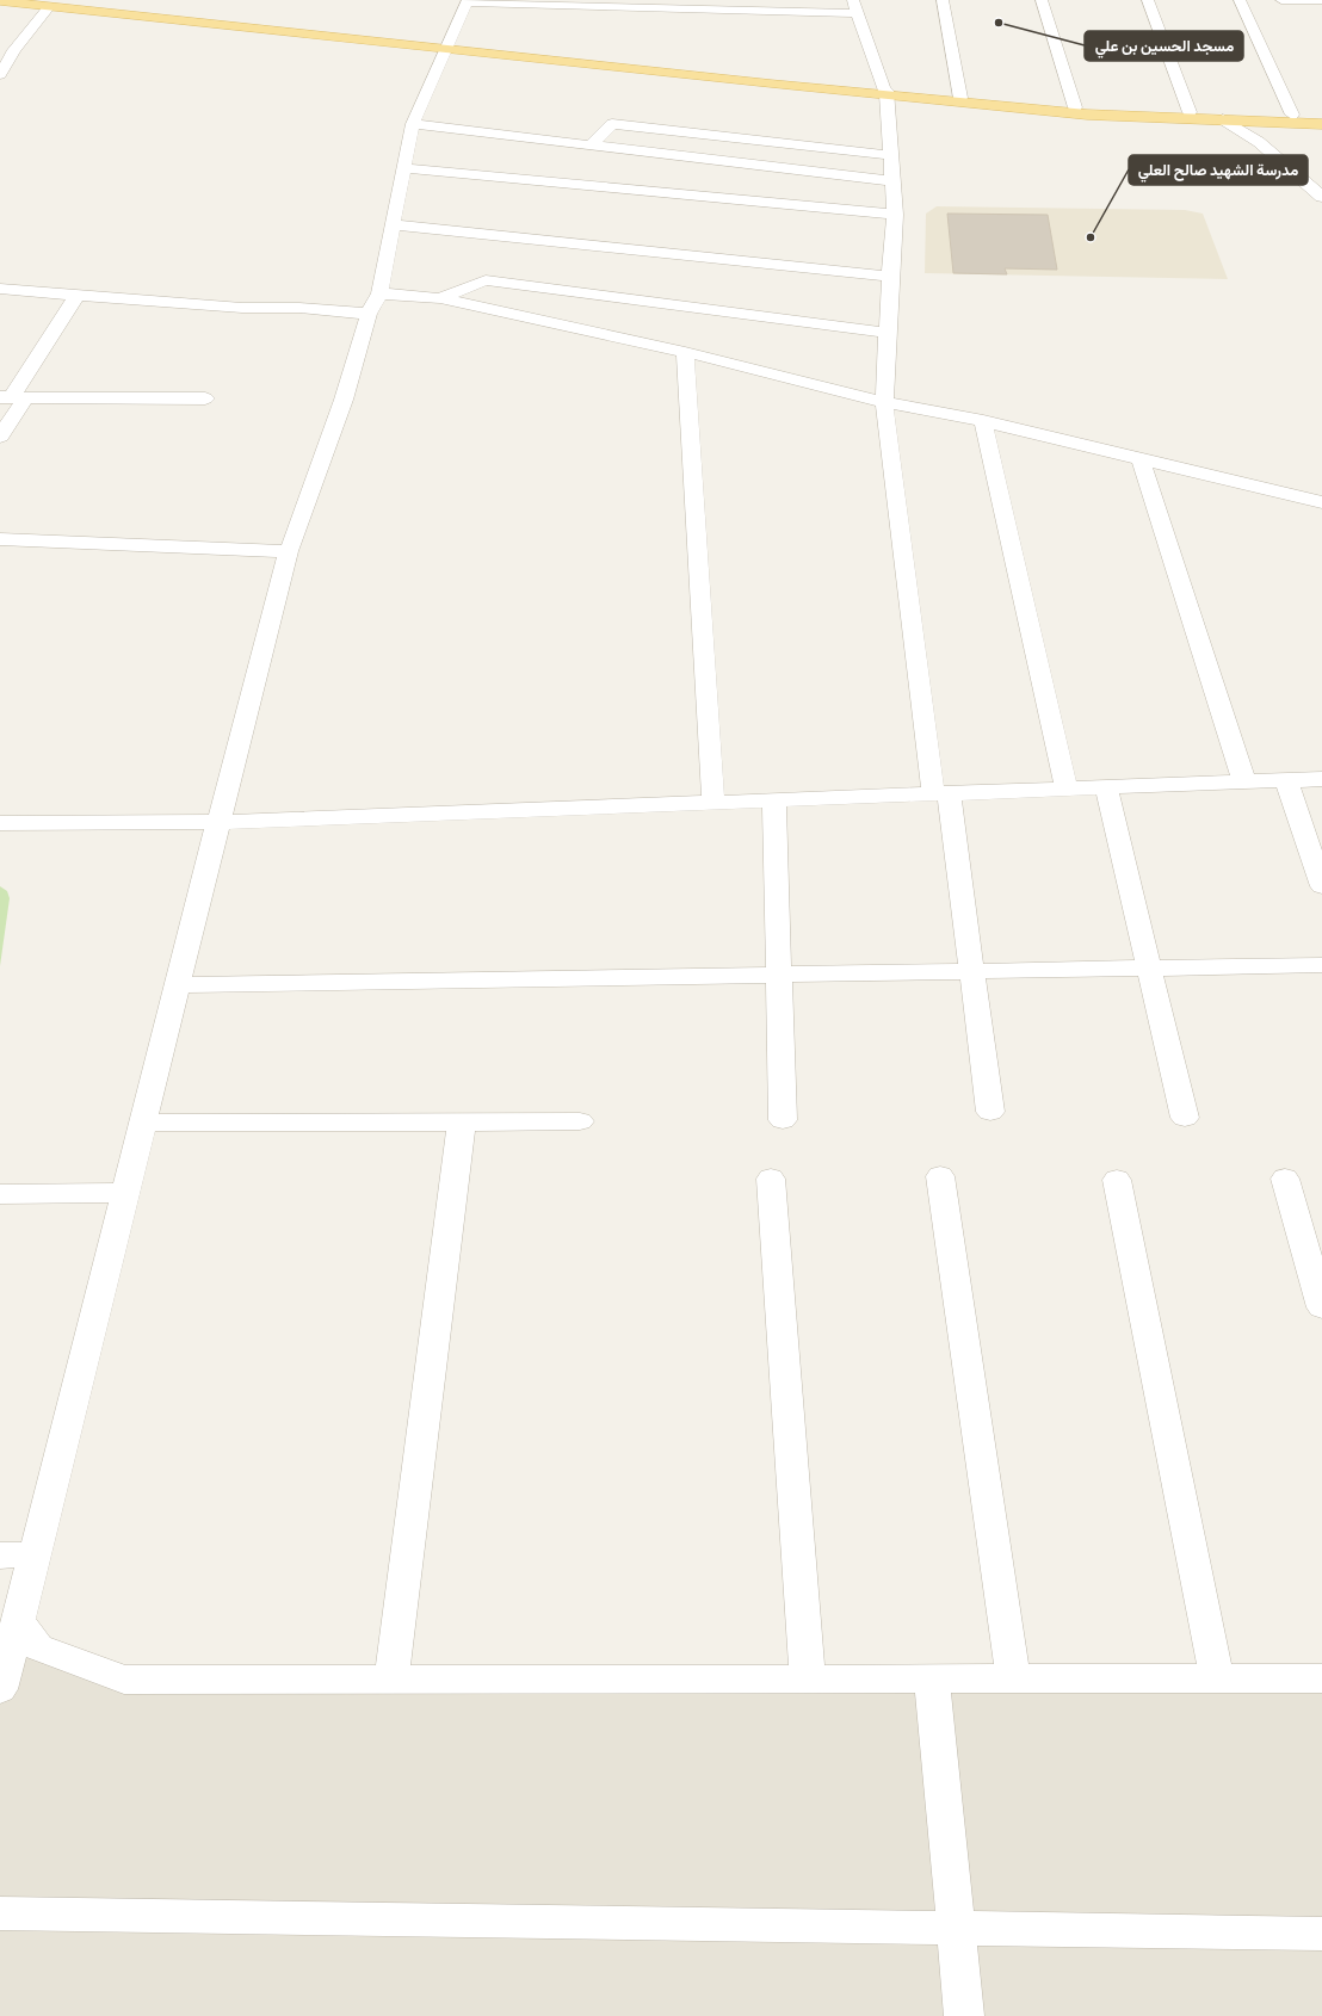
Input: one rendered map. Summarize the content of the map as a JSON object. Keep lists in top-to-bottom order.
{
  "places": ["مسجد الحسين بن علي", "مدرسة الشهيد صالح العلي"]
}
